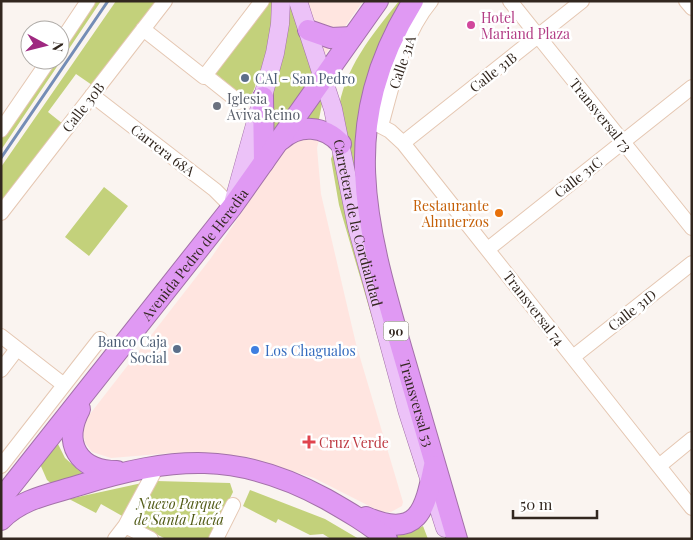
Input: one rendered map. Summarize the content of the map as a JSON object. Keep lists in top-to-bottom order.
{
  "streets": {
    "highway": ["Avenida Pedro de Heredia", "90", "Transversal 53"],
    "main road": ["Carretera de la Cordialidad"],
    "street": [
      "Calle 31A",
      "Calle 31B",
      "Calle 30B",
      "Transversal 73",
      "Carrera 68A",
      "Calle 31C",
      "Transversal 74",
      "Calle 31D"
    ]
  },
  "crossings": [
    ["Calle 31A", "Transversal 74"],
    ["Calle 31A", "Transversal 53"],
    ["Calle 31B", "Transversal 73"],
    ["Calle 31B", "Transversal 74"],
    ["Calle 30B", "Carrera 68A"],
    ["Transversal 73", "Calle 31C"],
    ["Carrera 68A", "Avenida Pedro de Heredia"],
    ["Calle 31C", "Transversal 74"],
    ["Carretera de la Cordialidad", "Avenida Pedro de Heredia"],
    ["Transversal 74", "Calle 31D"],
    ["Transversal 74", "Transversal 53"]
  ],
  "parks": ["Nuevo Parque de Santa Lucía"],
  "places": {
    "other": [
      "Hotel Mariand Plaza",
      "CAI - San Pedro",
      "Iglesia Aviva Reino",
      "Restaurante Almuerzos",
      "Banco Caja Social",
      "Los Chagualos"
    ],
    "health": ["Cruz Verde"]
  },
  "scale_bar": "50 m",
  "north": "right"
}
